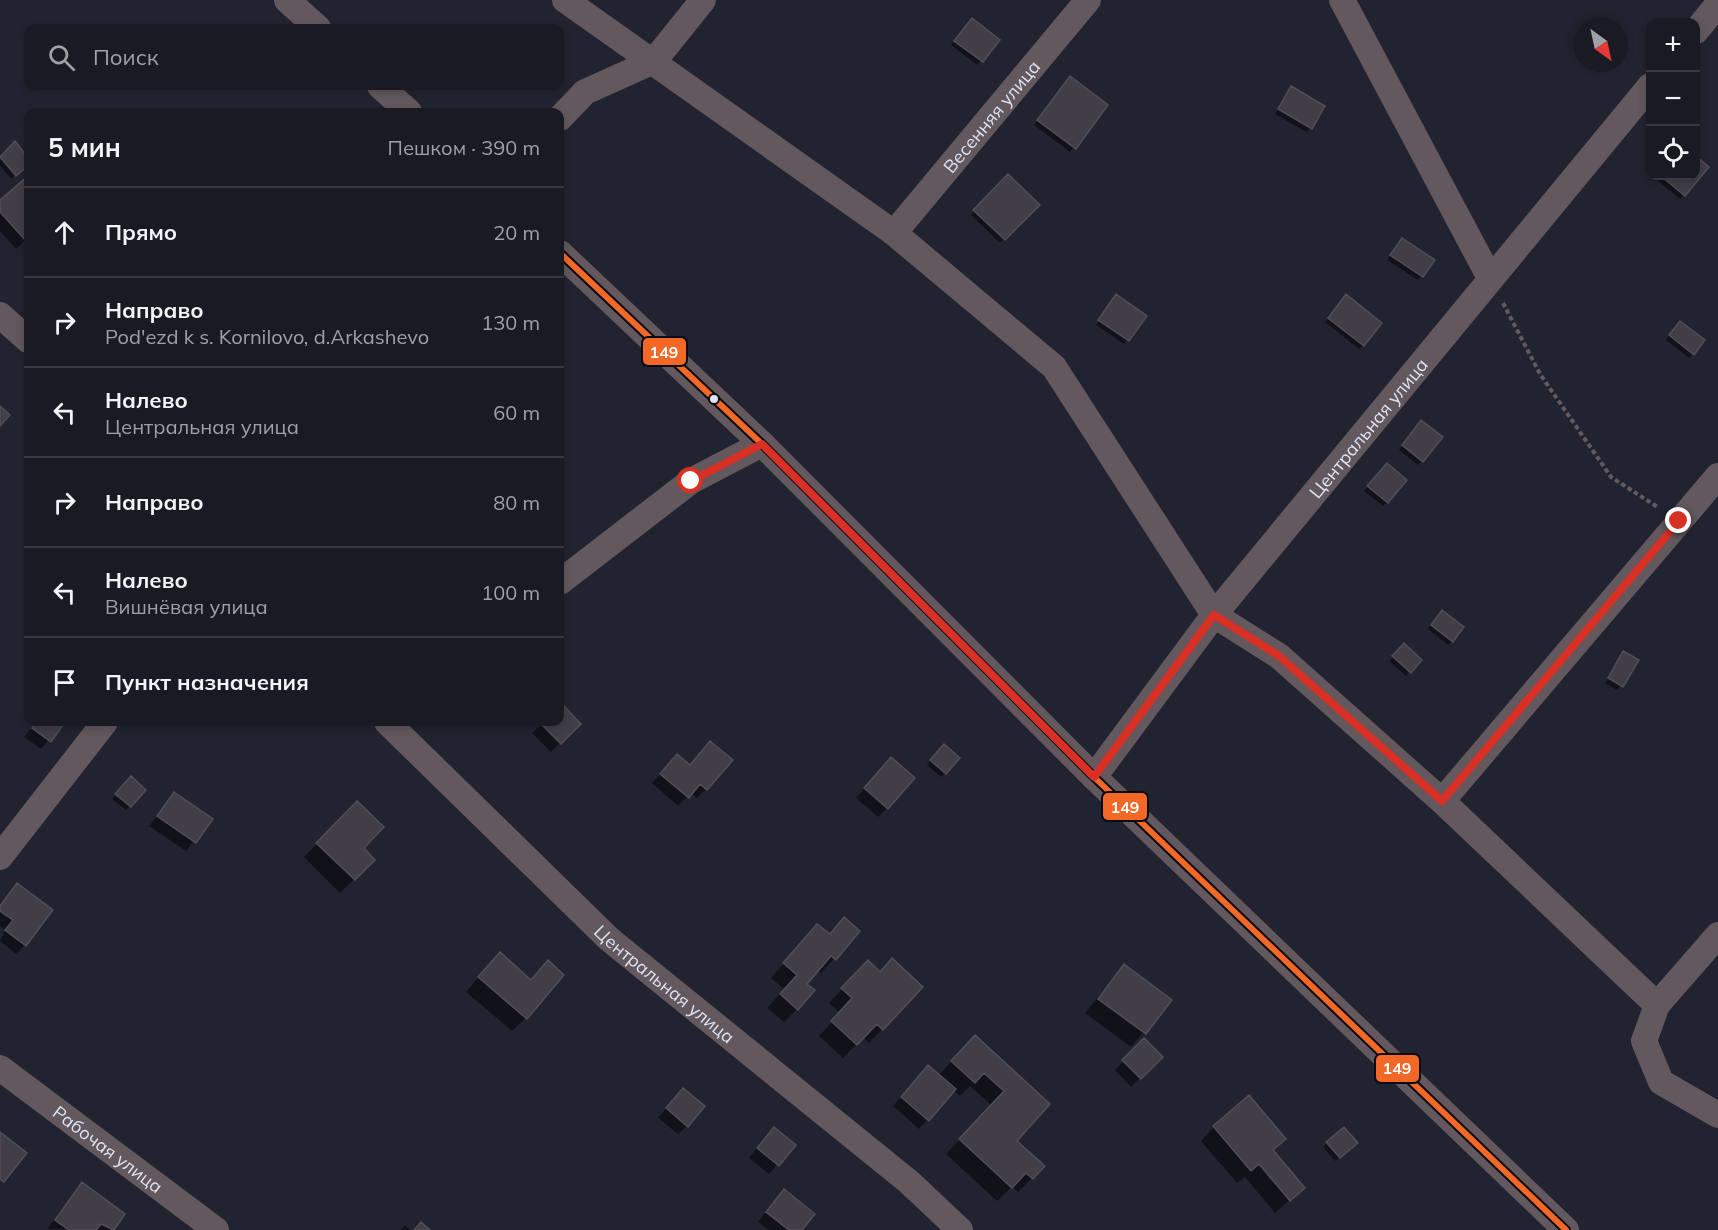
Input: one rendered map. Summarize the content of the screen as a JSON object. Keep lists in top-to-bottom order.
{
  "streets": {
    "street": ["Весенняя улица", "Центральная улица", "Рабочая улица"]
  },
  "lines": ["transit line 149"],
  "north": "bottom right",
  "page": {
    "map_buttons": ["+", "−"],
    "search": "Поиск",
    "heading": ["5 мин", "Пешком · 390 m"],
    "list": [
      ["Прямо", "20 m"],
      ["Направо", "Pod'ezd k s. Kornilovo, d.Arkashevo", "130 m"],
      ["Налево", "Центральная улица", "60 m"],
      ["Направо", "80 m"],
      ["Налево", "Вишнёвая улица", "100 m"],
      "Пункт назначения"
    ]
  }
}
